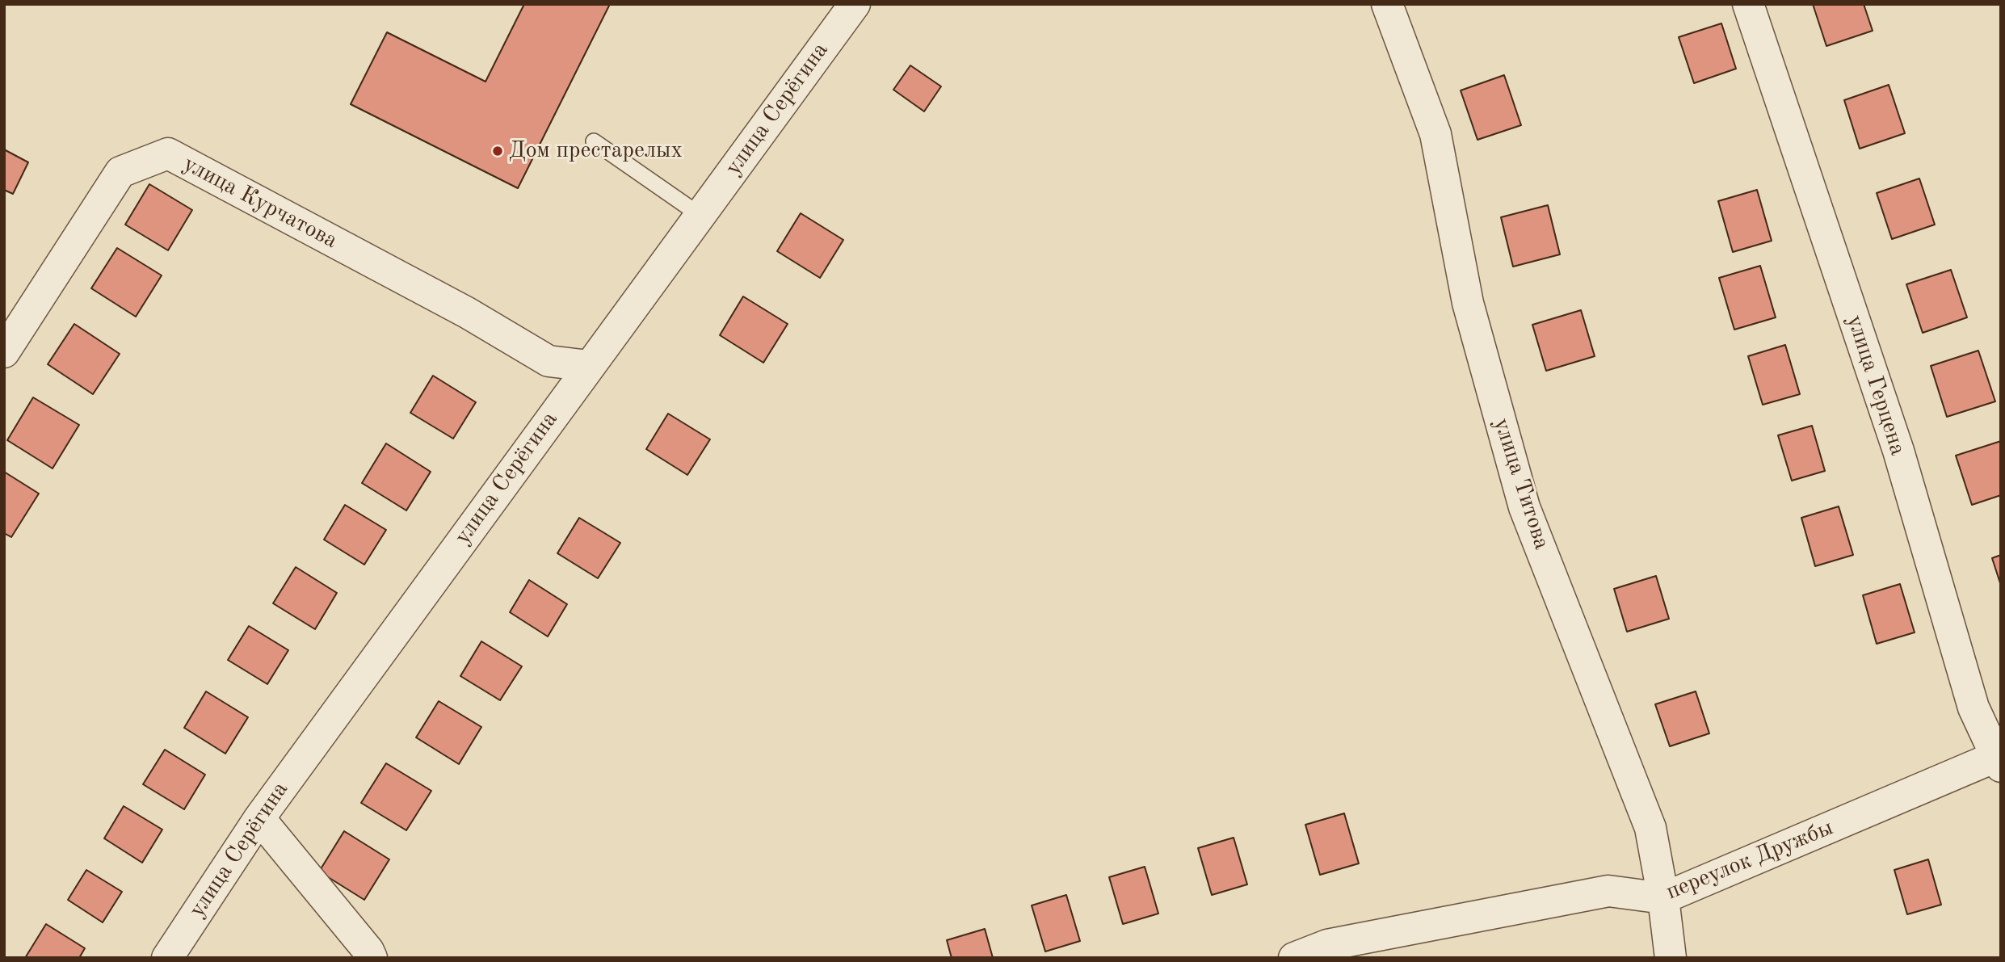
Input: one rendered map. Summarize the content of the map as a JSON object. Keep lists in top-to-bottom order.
{
  "streets": {
    "street": [
      "улица Серёгина",
      "улица Курчатова",
      "улица Герцена",
      "улица Титова",
      "переулок Дружбы"
    ]
  },
  "crossings": [
    ["улица Серёгина", "улица Курчатова"],
    ["улица Герцена", "переулок Дружбы"],
    ["улица Титова", "переулок Дружбы"]
  ],
  "places": ["Дом престарелых"]
}
